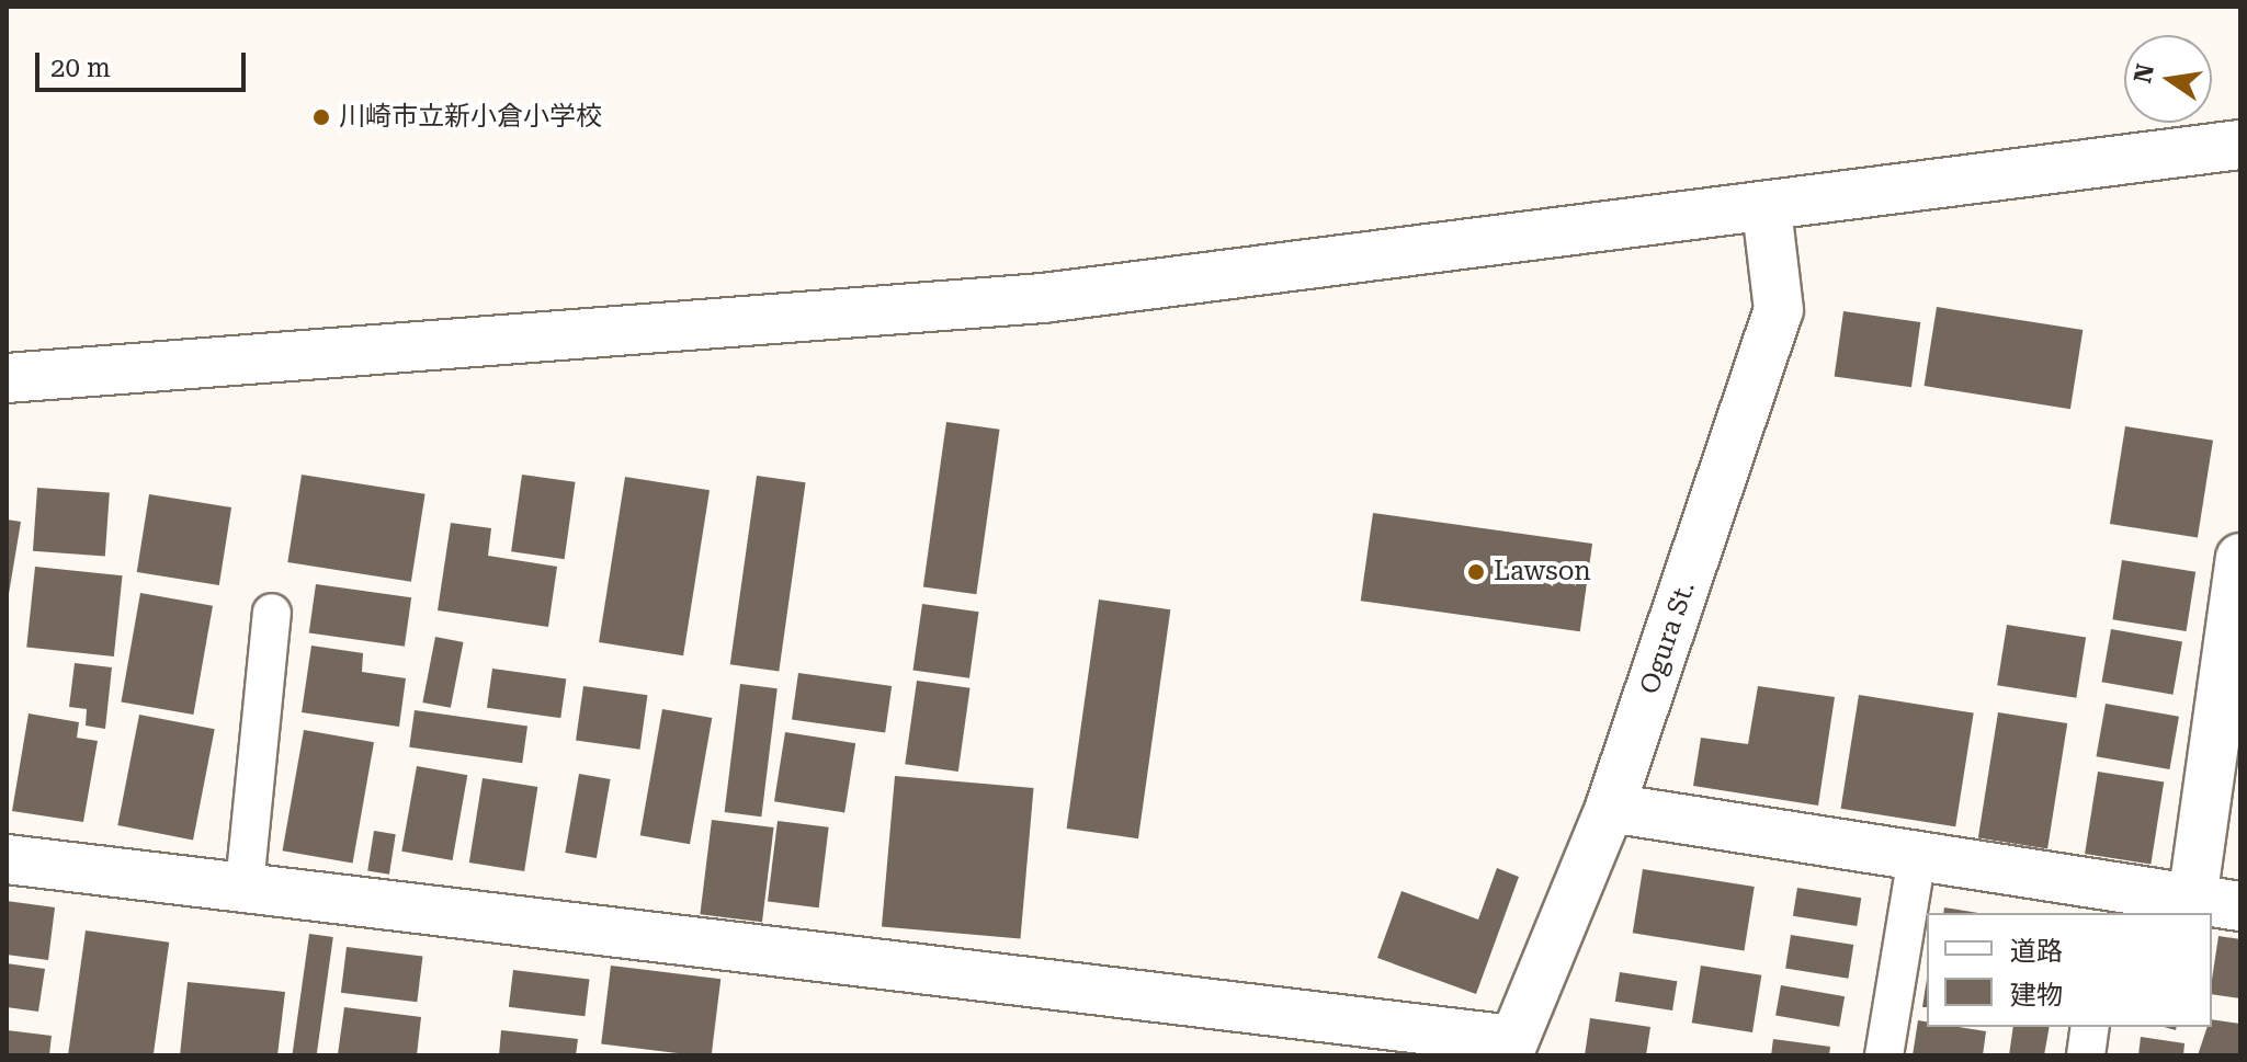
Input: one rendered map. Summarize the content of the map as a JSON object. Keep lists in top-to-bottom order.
{
  "streets": {
    "street": ["Ogura St."]
  },
  "places": ["川崎市立新小倉小学校", "Lawson"],
  "legend": ["道路", "建物"],
  "scale_bar": "20 m",
  "north": "left"
}
